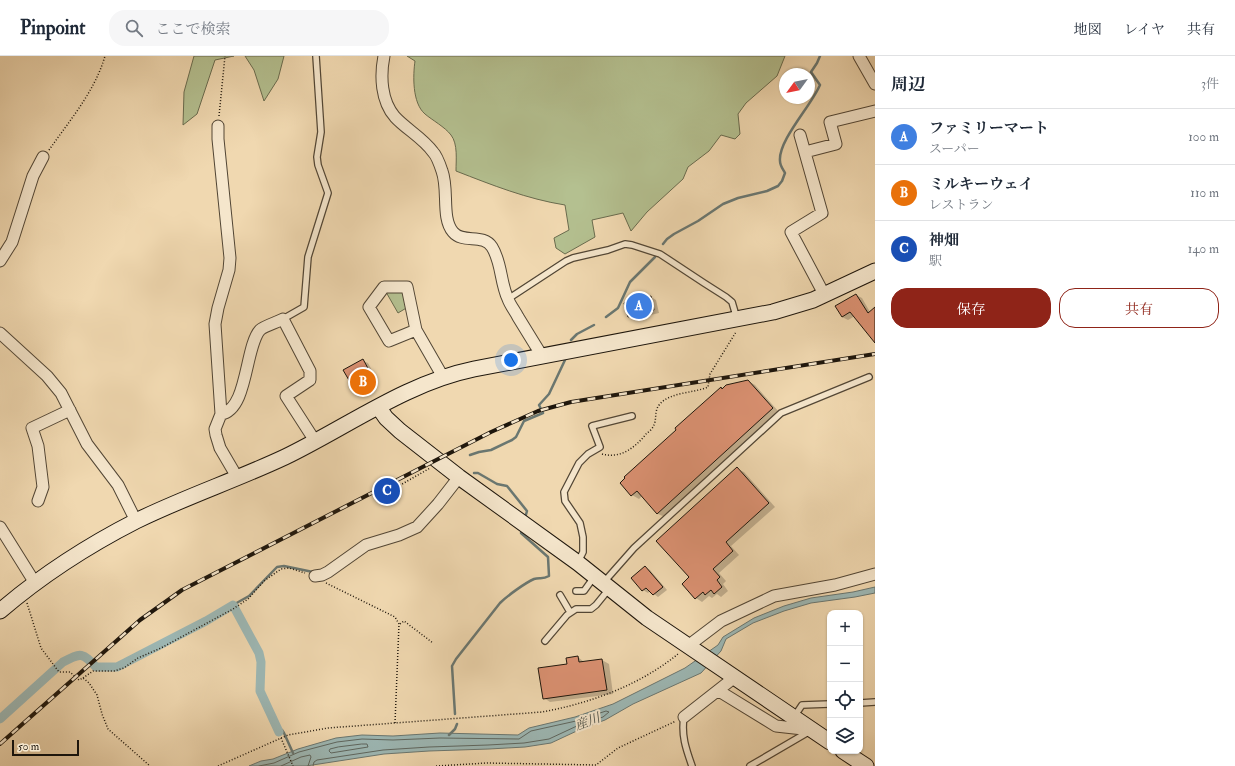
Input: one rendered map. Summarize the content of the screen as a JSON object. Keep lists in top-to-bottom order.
{
  "water": ["産川"],
  "scale_bar": "50 m",
  "north": "bottom left",
  "page": {
    "header": "Pinpoint",
    "search": "ここで検索",
    "nav": ["地図", "レイヤ", "共有"],
    "heading": ["周辺", "3件"],
    "list": [
      {
        "mark": "A",
        "name": "ファミリーマート",
        "note": "スーパー",
        "value": "100 m"
      },
      {
        "mark": "B",
        "name": "ミルキーウェイ",
        "note": "レストラン",
        "value": "110 m"
      },
      {
        "mark": "C",
        "name": "神畑",
        "note": "駅",
        "value": "140 m"
      }
    ],
    "buttons": ["保存", "共有"],
    "pins": ["A", "B", "C"],
    "map_buttons": ["+", "−"],
    "scale": "50 m"
  }
}
